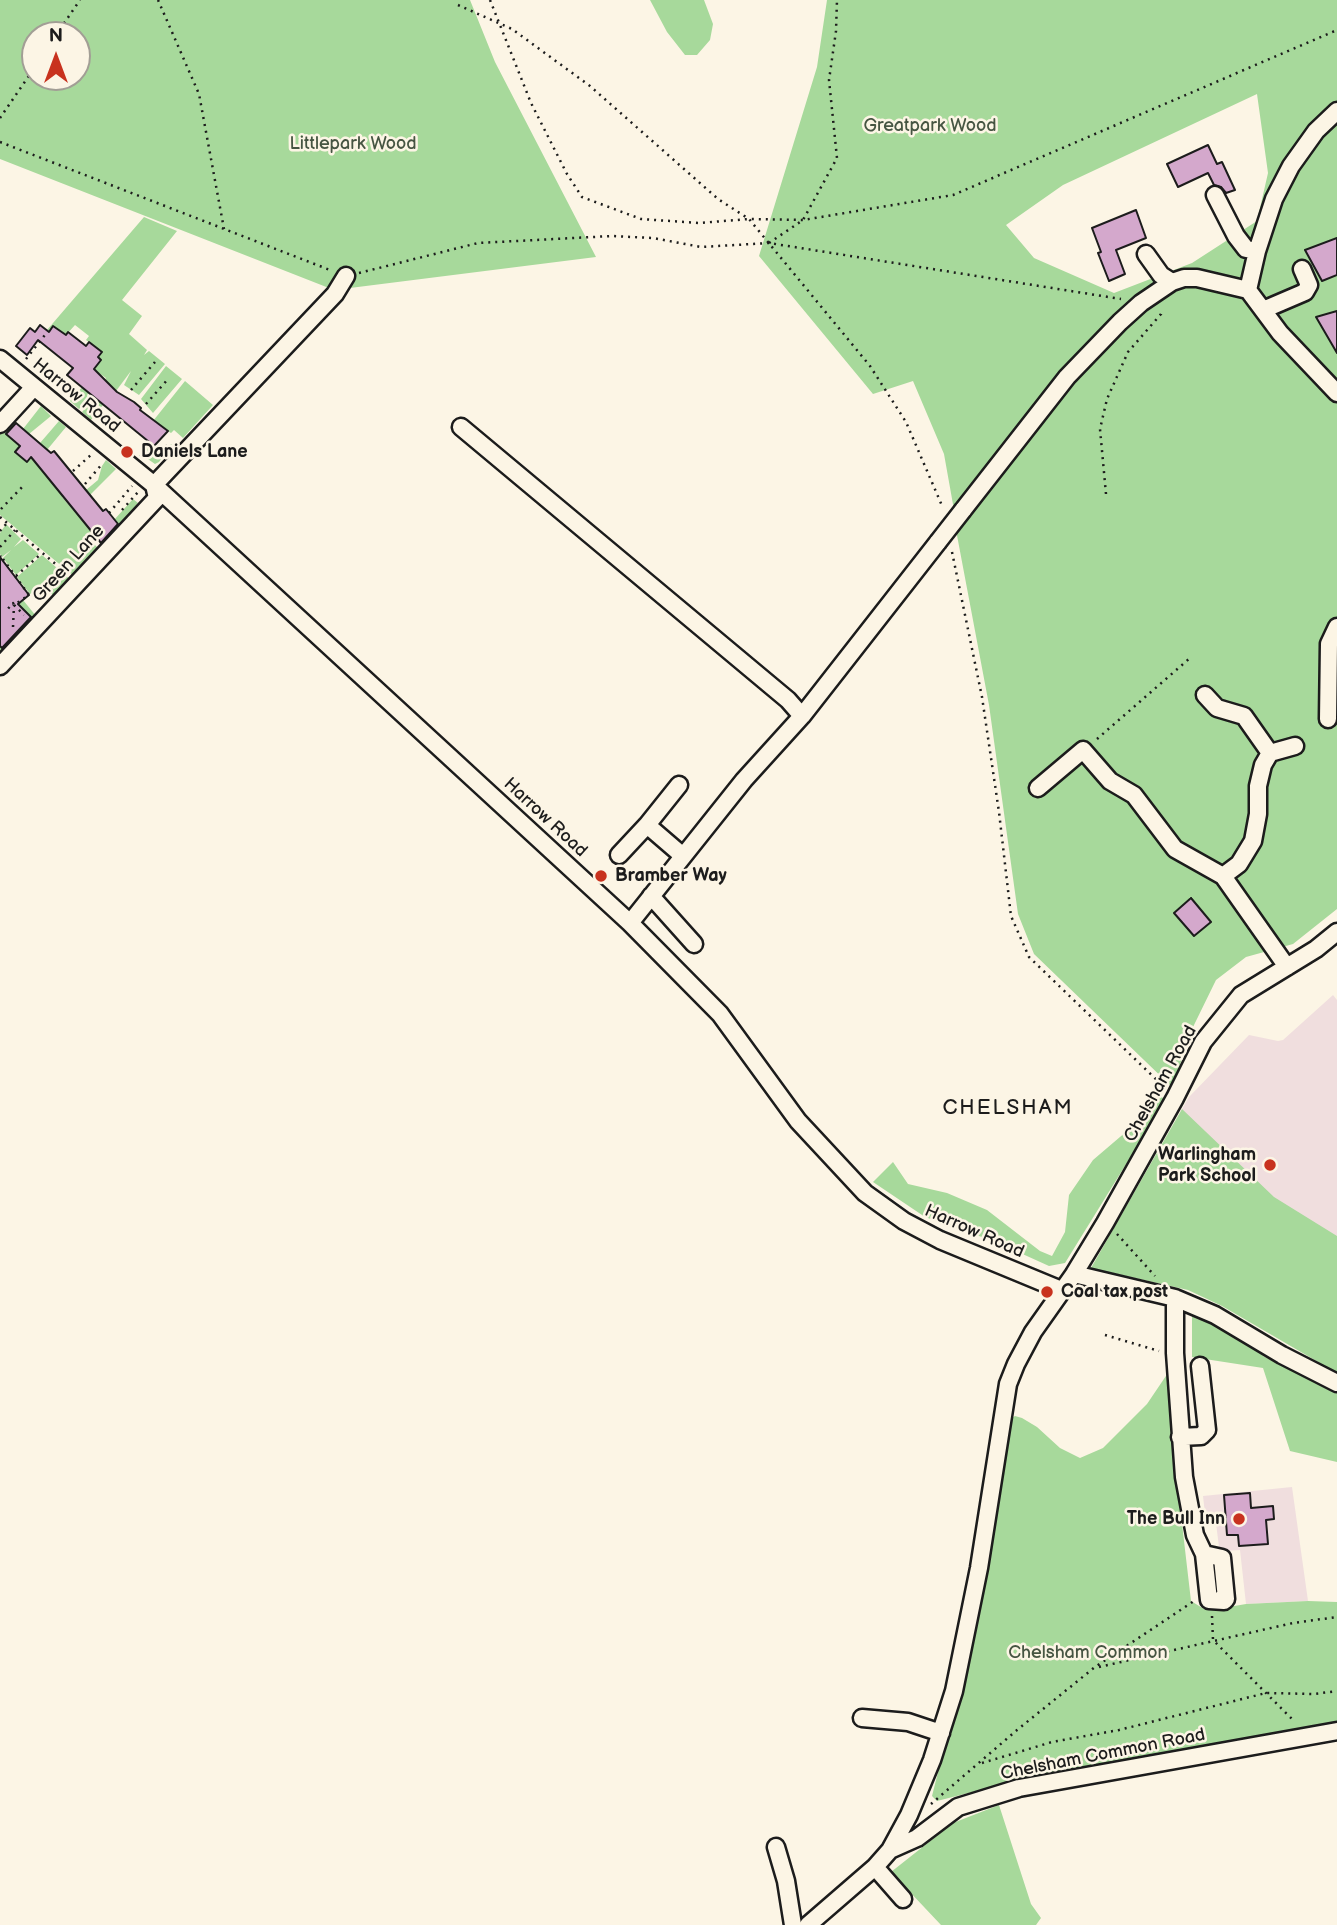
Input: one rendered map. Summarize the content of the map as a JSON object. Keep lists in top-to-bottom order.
{
  "streets": {
    "street": [
      "Harrow Road",
      "Green Lane",
      "Chelsham Road",
      "Chelsham Common Road"
    ]
  },
  "crossings": [
    ["Harrow Road", "Green Lane"]
  ],
  "districts": ["CHELSHAM"],
  "parks": ["Greatpark Wood", "Littlepark Wood", "Chelsham Common"],
  "places": [
    "Daniels Lane",
    "Bramber Way",
    "Warlingham Park School",
    "Coal tax post",
    "The Bull Inn"
  ],
  "north": "top"
}
